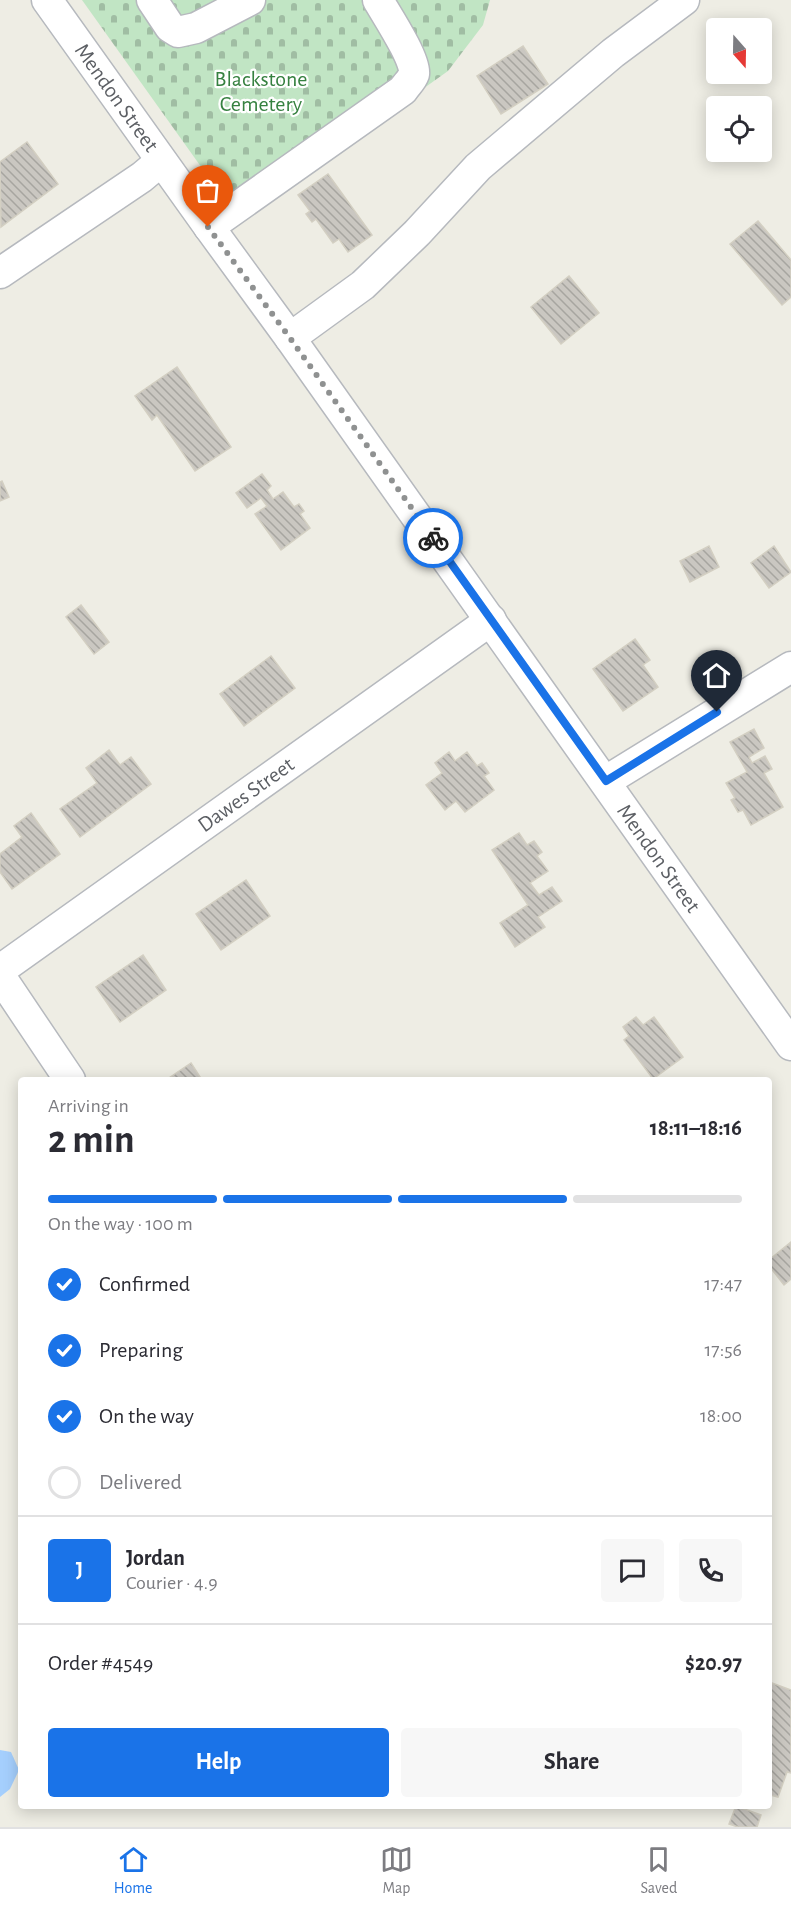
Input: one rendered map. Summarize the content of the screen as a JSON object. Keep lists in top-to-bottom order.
{
  "streets": {
    "street": ["Mendon Street", "Dawes Street"]
  },
  "crossings": [
    ["Mendon Street", "Dawes Street"]
  ],
  "parks": ["Blackstone Cemetery"],
  "north": "bottom",
  "page": {
    "heading": ["2 min", "Arriving in", "18:11–18:16"],
    "panel": [
      "Jordan",
      "Courier · 4.9",
      "Order #4549",
      "$20.97"
    ],
    "bar": "On the way · 100 m",
    "list": [
      ["Confirmed", "17:47"],
      ["Preparing", "17:56"],
      ["On the way", "18:00"],
      "Delivered"
    ],
    "round": "J",
    "buttons": ["Help", "Share"],
    "tabs": ["Home", "Map", "Saved"]
  }
}
